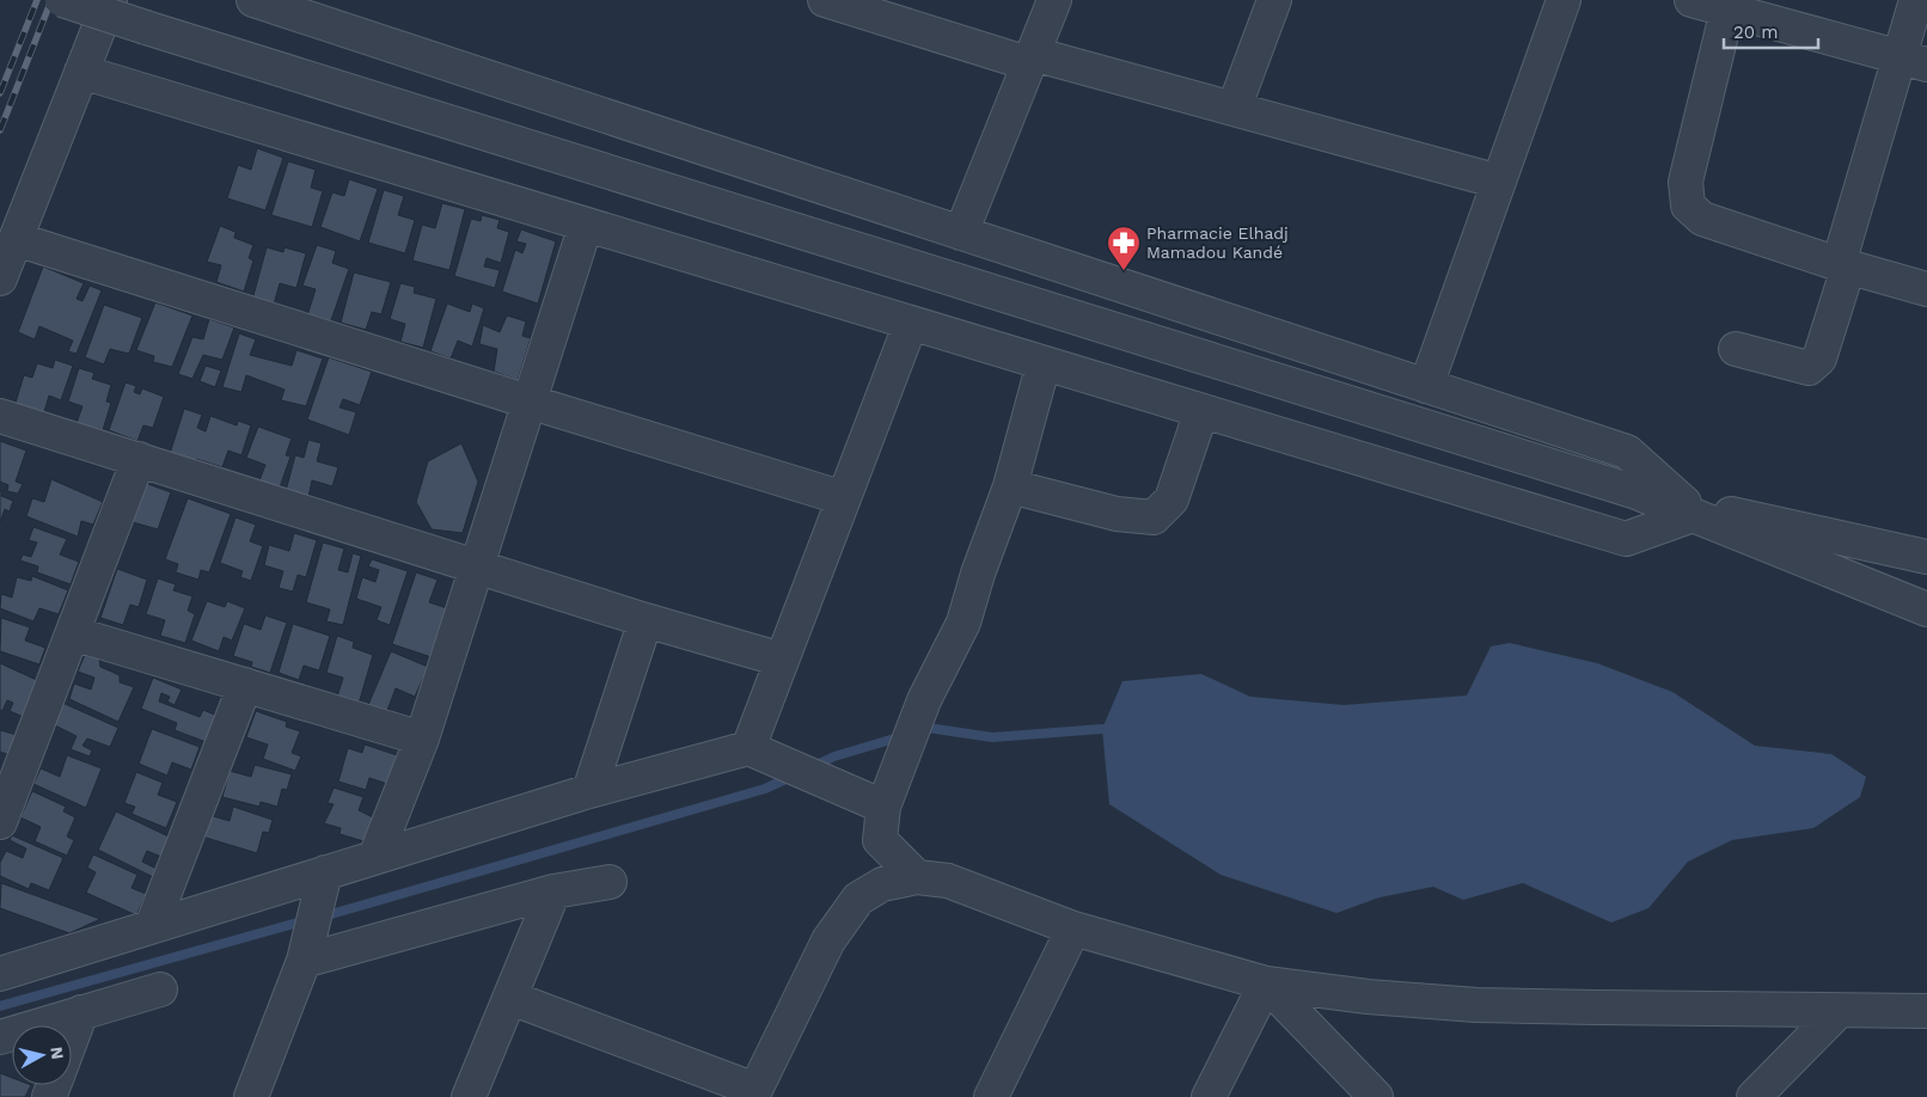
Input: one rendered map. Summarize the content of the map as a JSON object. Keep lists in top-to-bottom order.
{
  "places": {
    "pharmacy": ["Pharmacie Elhadj Mamadou Kandé"]
  },
  "scale_bar": "20 m",
  "north": "right"
}
